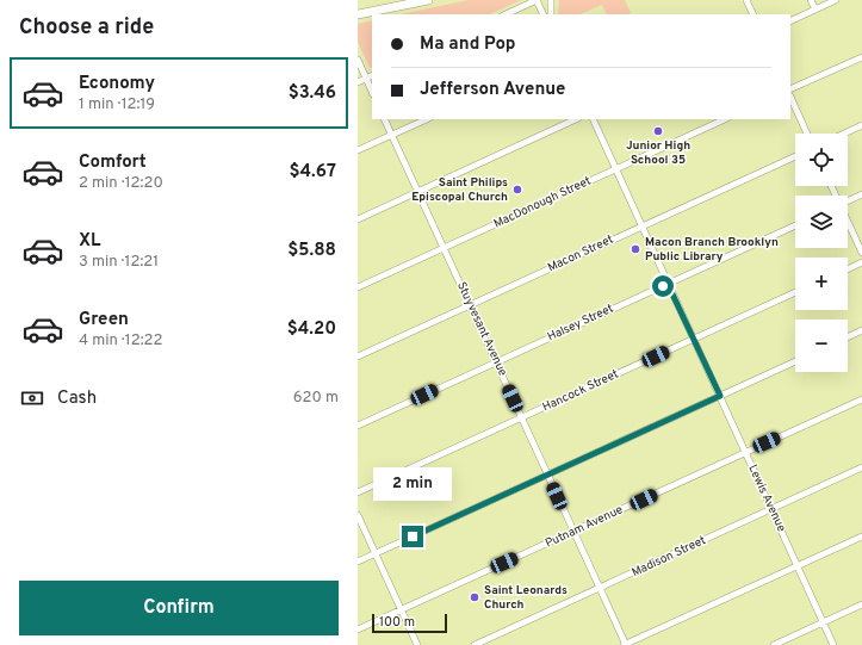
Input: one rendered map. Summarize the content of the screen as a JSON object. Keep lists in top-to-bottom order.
{
  "streets": {
    "street": [
      "MacDonough Street",
      "Macon Street",
      "Halsey Street",
      "Stuyvesant Avenue",
      "Hancock Street",
      "Lewis Avenue",
      "Putnam Avenue",
      "Madison Street"
    ]
  },
  "crossings": [
    ["MacDonough Street", "Stuyvesant Avenue"],
    ["MacDonough Street", "Lewis Avenue"],
    ["Macon Street", "Stuyvesant Avenue"],
    ["Macon Street", "Lewis Avenue"],
    ["Halsey Street", "Stuyvesant Avenue"],
    ["Halsey Street", "Lewis Avenue"],
    ["Stuyvesant Avenue", "Hancock Street"],
    ["Stuyvesant Avenue", "Putnam Avenue"],
    ["Stuyvesant Avenue", "Madison Street"],
    ["Hancock Street", "Lewis Avenue"],
    ["Lewis Avenue", "Putnam Avenue"],
    ["Lewis Avenue", "Madison Street"]
  ],
  "places": [
    "Junior High School 35",
    "Saint Philips Episcopal Church",
    "Macon Branch Brooklyn Public Library",
    "Saint Leonards Church"
  ],
  "scale_bar": "100 m",
  "page": {
    "heading": "Choose a ride",
    "banner": ["Ma and Pop", "Jefferson Avenue"],
    "list": [
      {
        "name": "Economy",
        "note": "1 min · 12:19",
        "value": "$3.46"
      },
      {
        "name": "Comfort",
        "note": "2 min · 12:20",
        "value": "$4.67"
      },
      {
        "name": "XL",
        "note": "3 min · 12:21",
        "value": "$5.88"
      },
      {
        "name": "Green",
        "note": "4 min · 12:22",
        "value": "$4.20"
      }
    ],
    "map_buttons": ["+", "−"],
    "pay": ["Cash", "620 m"],
    "bubble": "2 min",
    "buttons": "Confirm",
    "scale": "100 m"
  }
}
